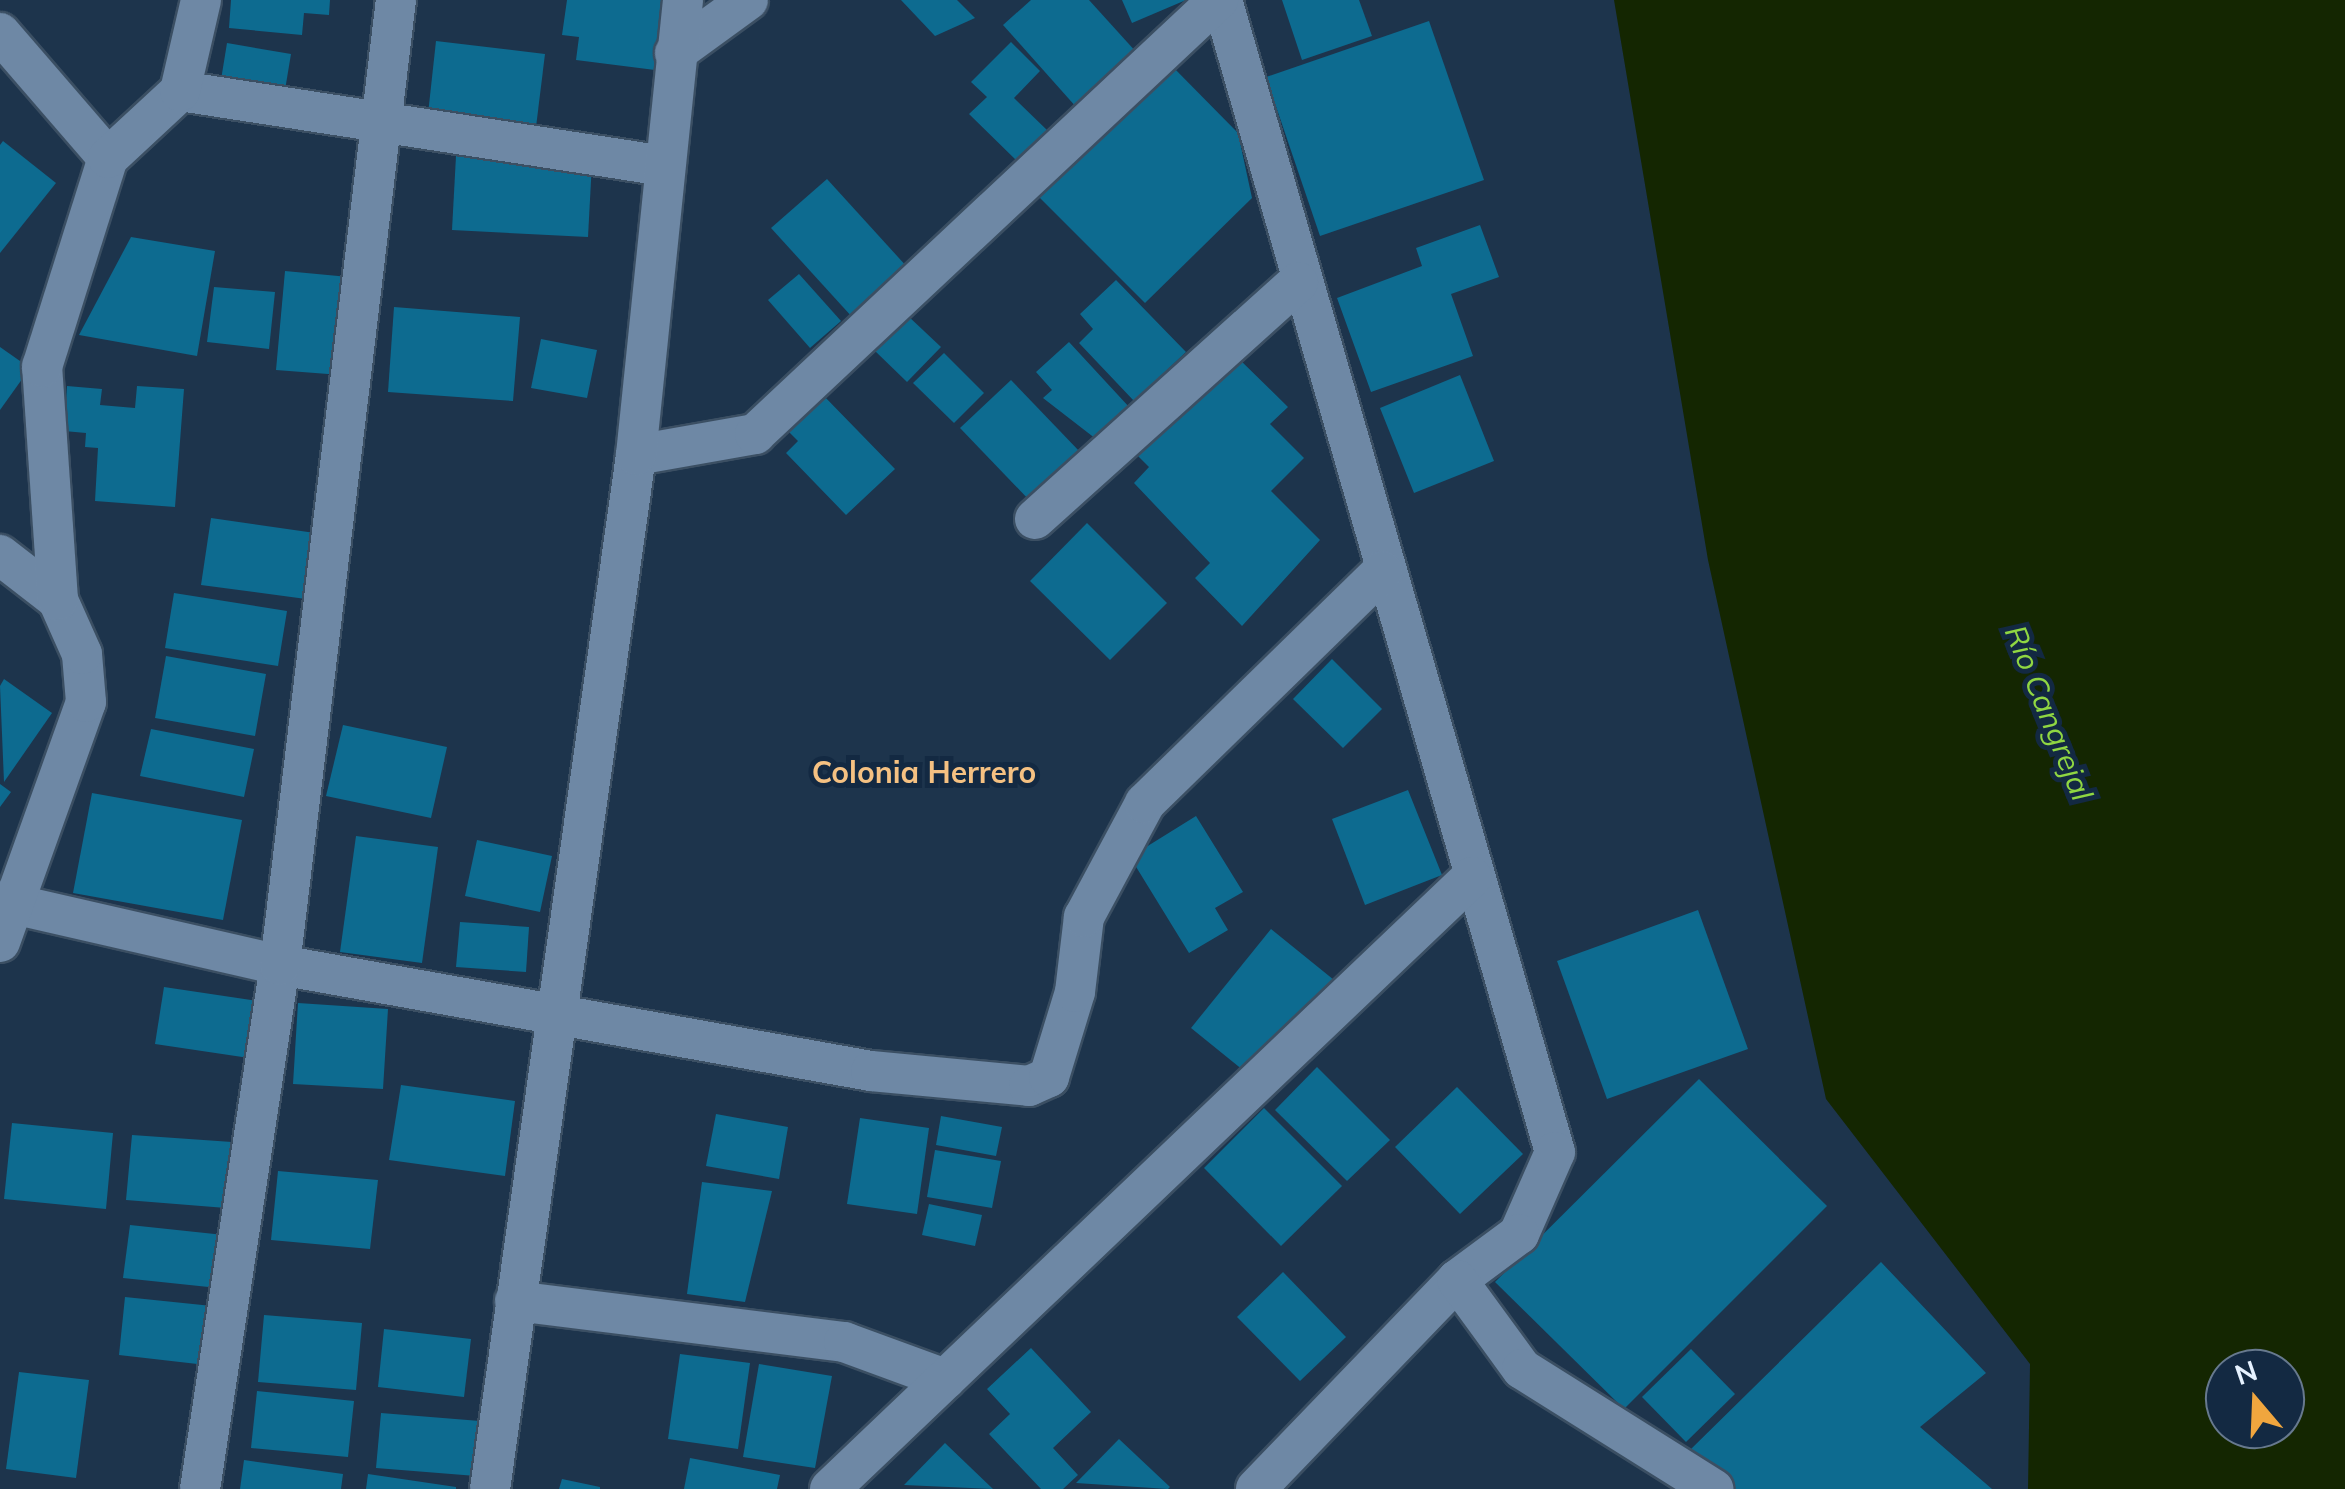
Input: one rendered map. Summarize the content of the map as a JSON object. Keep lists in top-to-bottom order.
{
  "districts": ["Colonia Herrero"],
  "water": ["Río Cangrejal"],
  "north": "top"
}
